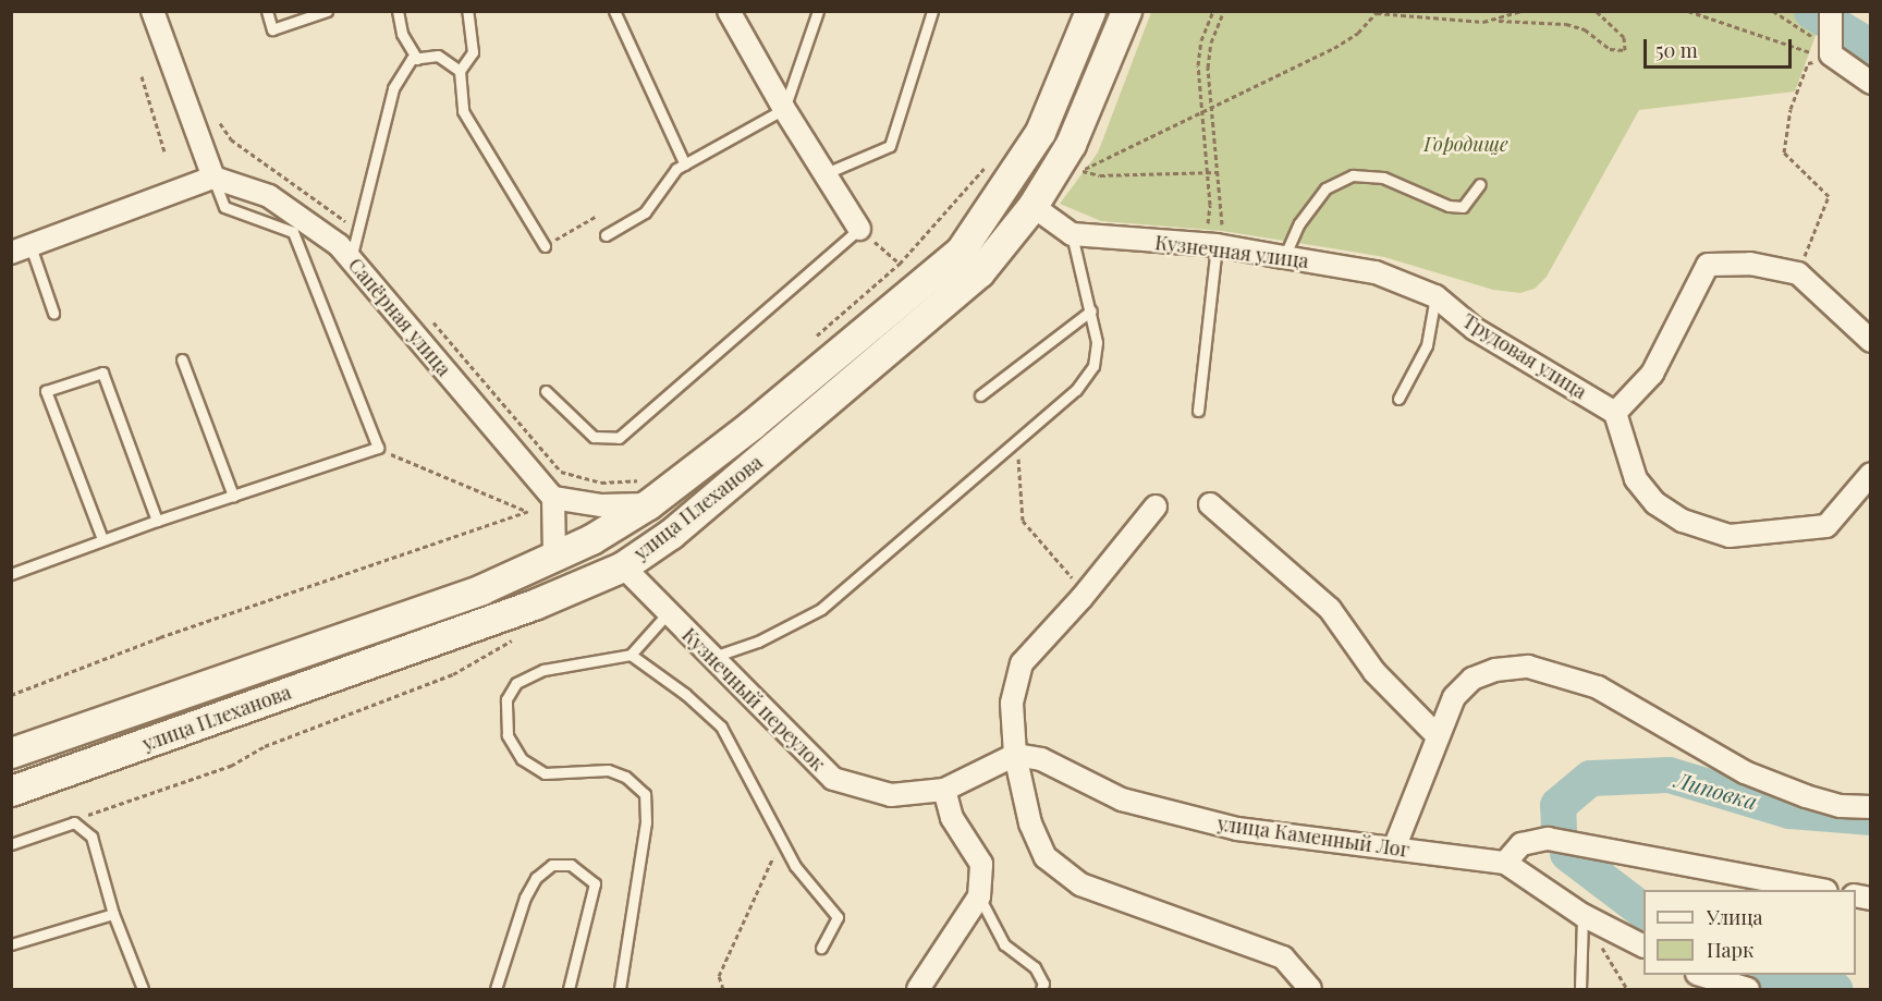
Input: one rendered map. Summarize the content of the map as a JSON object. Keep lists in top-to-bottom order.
{
  "streets": {
    "main road": ["улица Плеханова"],
    "street": [
      "Кузнечная улица",
      "Сапёрная улица",
      "Трудовая улица",
      "Кузнечный переулок",
      "улица Каменный Лог"
    ]
  },
  "crossings": [
    ["Кузнечная улица", "Трудовая улица"],
    ["улица Плеханова", "Кузнечный переулок"],
    ["Кузнечный переулок", "улица Каменный Лог"]
  ],
  "water": ["Липовка"],
  "parks": ["Городище"],
  "legend": ["Улица", "Парк"],
  "scale_bar": "50 m"
}
